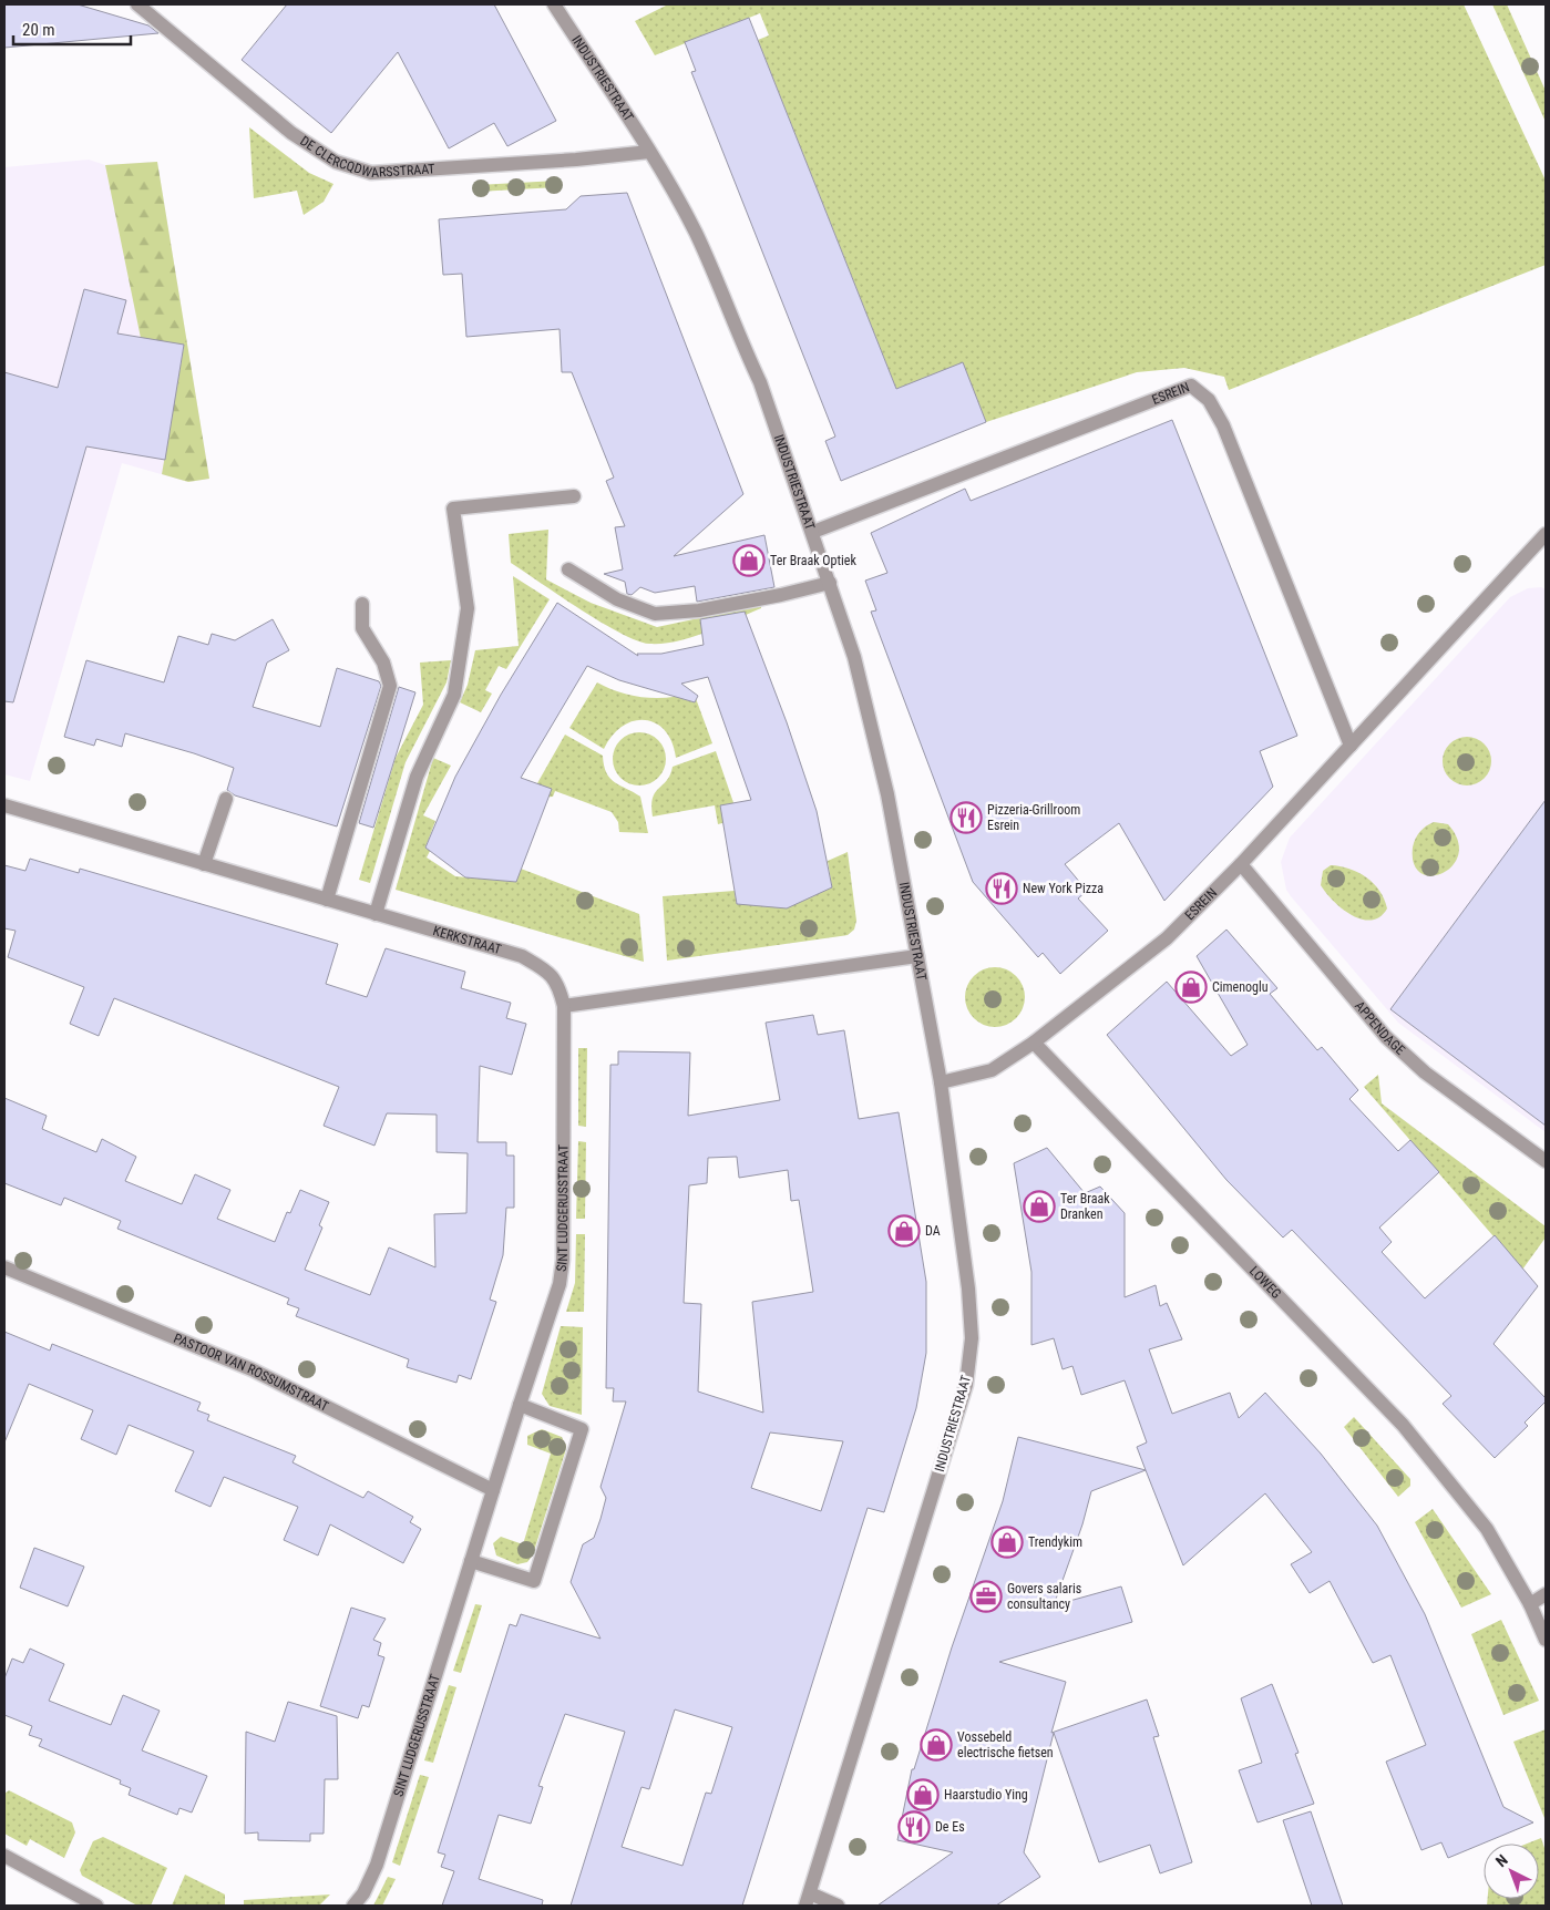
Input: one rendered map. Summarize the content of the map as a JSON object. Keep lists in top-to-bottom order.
{
  "streets": {
    "street": [
      "INDUSTRIESTRAAT",
      "DE CLERCQDWARSSTRAAT",
      "ESREIN",
      "KERKSTRAAT",
      "APPENDAGE",
      "SINT LUDGERUSSTRAAT",
      "LOWEG",
      "PASTOOR VAN ROSSUMSTRAAT"
    ]
  },
  "crossings": [
    ["INDUSTRIESTRAAT", "DE CLERCQDWARSSTRAAT"],
    ["INDUSTRIESTRAAT", "ESREIN"],
    ["ESREIN", "APPENDAGE"],
    ["ESREIN", "LOWEG"],
    ["KERKSTRAAT", "SINT LUDGERUSSTRAAT"],
    ["SINT LUDGERUSSTRAAT", "PASTOOR VAN ROSSUMSTRAAT"]
  ],
  "places": {
    "shop": [
      "Ter Braak Optiek",
      "Cimenoglu",
      "Ter Braak Dranken",
      "DA",
      "Trendykim",
      "Vossebeld electrische fietsen",
      "Haarstudio Ying"
    ],
    "restaurant": ["Pizzeria-Grillroom Esrein", "New York Pizza", "De Es"],
    "office": ["Govers salaris consultancy"]
  },
  "scale_bar": "20 m",
  "north": "top left"
}
